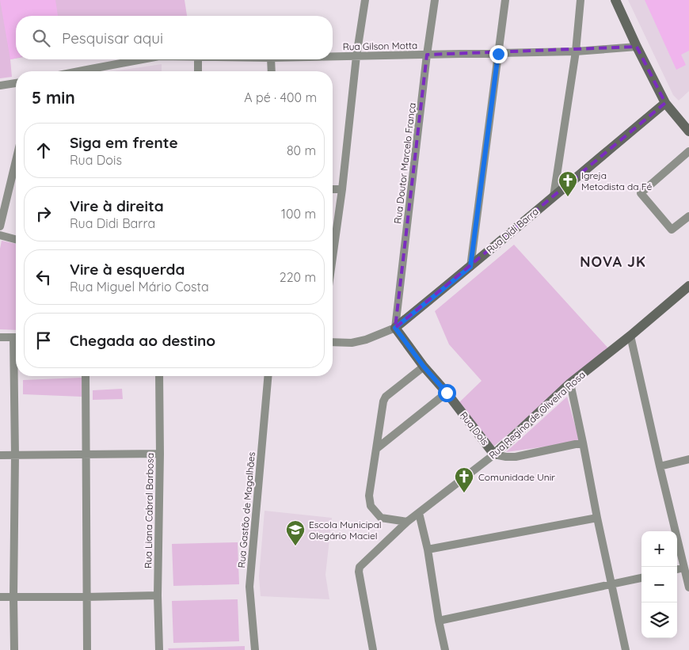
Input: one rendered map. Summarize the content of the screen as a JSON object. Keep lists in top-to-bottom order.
{
  "streets": {
    "street": [
      "Rua Gilson Motta",
      "Rua Doutor Marcelo França",
      "Rua Didi Barra",
      "Rua Regino de Oliveira Rosa",
      "Rua Dois",
      "Rua Gastão de Magalhães",
      "Rua Liana Cabral Barbosa"
    ]
  },
  "crossings": [
    ["Rua Gilson Motta", "Rua Doutor Marcelo França"],
    ["Rua Doutor Marcelo França", "Rua Didi Barra"],
    ["Rua Doutor Marcelo França", "Rua Dois"],
    ["Rua Didi Barra", "Rua Dois"],
    ["Rua Regino de Oliveira Rosa", "Rua Dois"]
  ],
  "districts": ["NOVA JK"],
  "places": {
    "church": ["Igreja Metodista da Fé", "Comunidade Unir"],
    "school or university": ["Escola Municipal Olegário Maciel"]
  },
  "page": {
    "search": "Pesquisar aqui",
    "heading": ["5 min", "A pé · 400 m"],
    "list": [
      ["Siga em frente", "Rua Dois", "80 m"],
      ["Vire à direita", "Rua Didi Barra", "100 m"],
      ["Vire à esquerda", "Rua Miguel Mário Costa", "220 m"],
      "Chegada ao destino"
    ],
    "map_buttons": ["+", "−"]
  }
}
